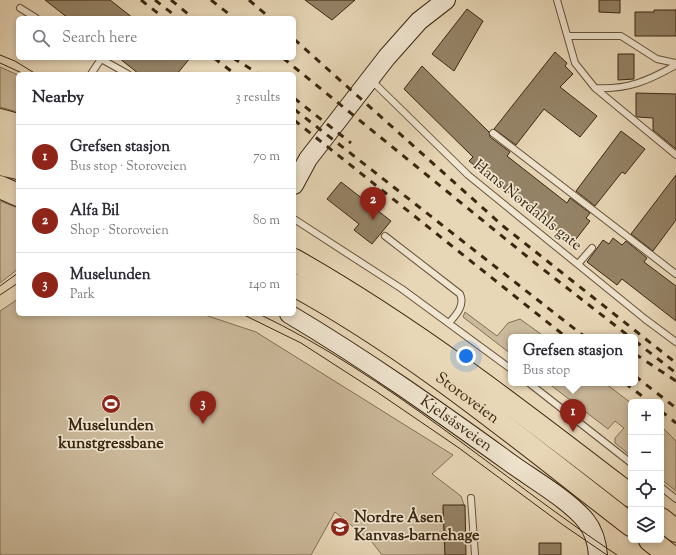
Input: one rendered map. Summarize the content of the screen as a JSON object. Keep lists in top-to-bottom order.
{
  "streets": {
    "highway": ["Storoveien"],
    "street": ["Kjelsåsveien"],
    "lane": ["Hans Nordahls gate"]
  },
  "places": {
    "sports": ["Muselunden kunstgressbane"],
    "school or university": ["Nordre Åsen Kanvas-barnehage"]
  },
  "page": {
    "search": "Search here",
    "heading": ["Nearby", "3 results"],
    "list": [
      {
        "mark": "1",
        "name": "Grefsen stasjon",
        "note": "Bus stop · Storoveien",
        "value": "70 m"
      },
      {
        "mark": "2",
        "name": "Alfa Bil",
        "note": "Shop · Storoveien",
        "value": "80 m"
      },
      {
        "mark": "3",
        "name": "Muselunden",
        "note": "Park",
        "value": "140 m"
      }
    ],
    "pins": ["2", "3", "1"],
    "popup": ["Grefsen stasjon", "Bus stop"],
    "map_buttons": ["+", "−"]
  }
}
